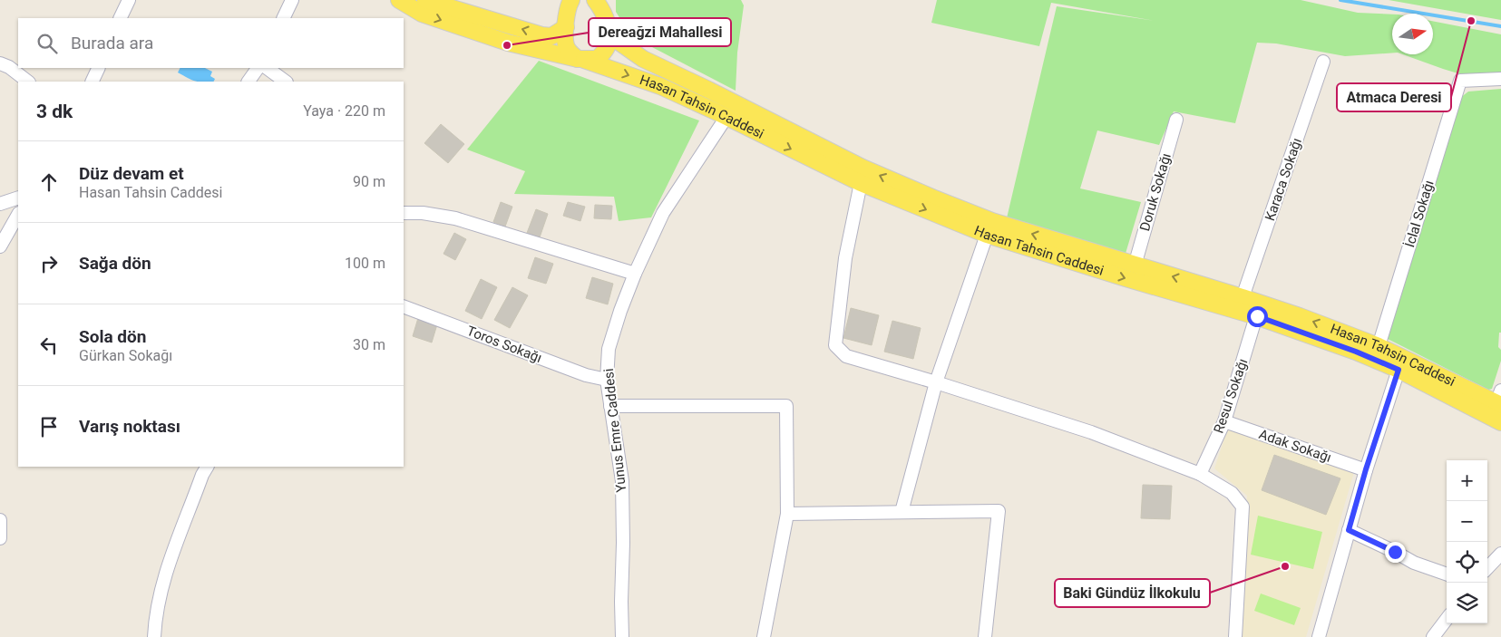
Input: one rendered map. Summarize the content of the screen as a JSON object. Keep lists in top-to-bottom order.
{
  "streets": {
    "main road": ["Hasan Tahsin Caddesi"],
    "street": [
      "Karaca Sokağı",
      "Doruk Sokağı",
      "İclal Sokağı",
      "Toros Sokağı",
      "Resul Sokağı",
      "Yunus Emre Caddesi",
      "Adak Sokağı"
    ]
  },
  "crossings": [
    ["Hasan Tahsin Caddesi", "Karaca Sokağı"],
    ["Hasan Tahsin Caddesi", "Doruk Sokağı"],
    ["Hasan Tahsin Caddesi", "İclal Sokağı"],
    ["Hasan Tahsin Caddesi", "Resul Sokağı"],
    ["Hasan Tahsin Caddesi", "Yunus Emre Caddesi"],
    ["Toros Sokağı", "Yunus Emre Caddesi"],
    ["Resul Sokağı", "Adak Sokağı"]
  ],
  "places": ["Atmaca Deresi", "Dereağzi Mahallesi", "Baki Gündüz İlkokulu"],
  "north": "right",
  "page": {
    "search": "Burada ara",
    "heading": ["3 dk", "Yaya · 220 m"],
    "list": [
      ["Düz devam et", "Hasan Tahsin Caddesi", "90 m"],
      ["Sağa dön", "100 m"],
      ["Sola dön", "Gürkan Sokağı", "30 m"],
      "Varış noktası"
    ],
    "map_buttons": ["+", "−"]
  }
}
